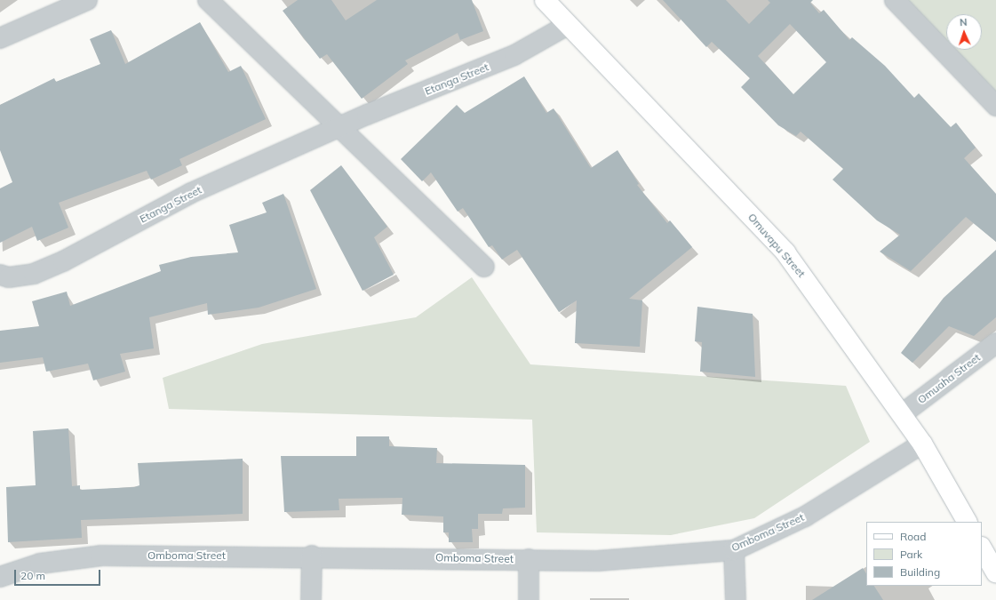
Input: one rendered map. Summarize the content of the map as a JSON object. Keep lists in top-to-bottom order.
{
  "streets": {
    "street": [
      "Etanga Street",
      "Omuvapu Street",
      "Omuaha Street",
      "Omboma Street"
    ]
  },
  "crossings": [
    ["Etanga Street", "Omuvapu Street"],
    ["Omuvapu Street", "Omuaha Street"],
    ["Omuvapu Street", "Omboma Street"]
  ],
  "legend": ["Road", "Park", "Building"],
  "scale_bar": "20 m",
  "north": "top"
}
